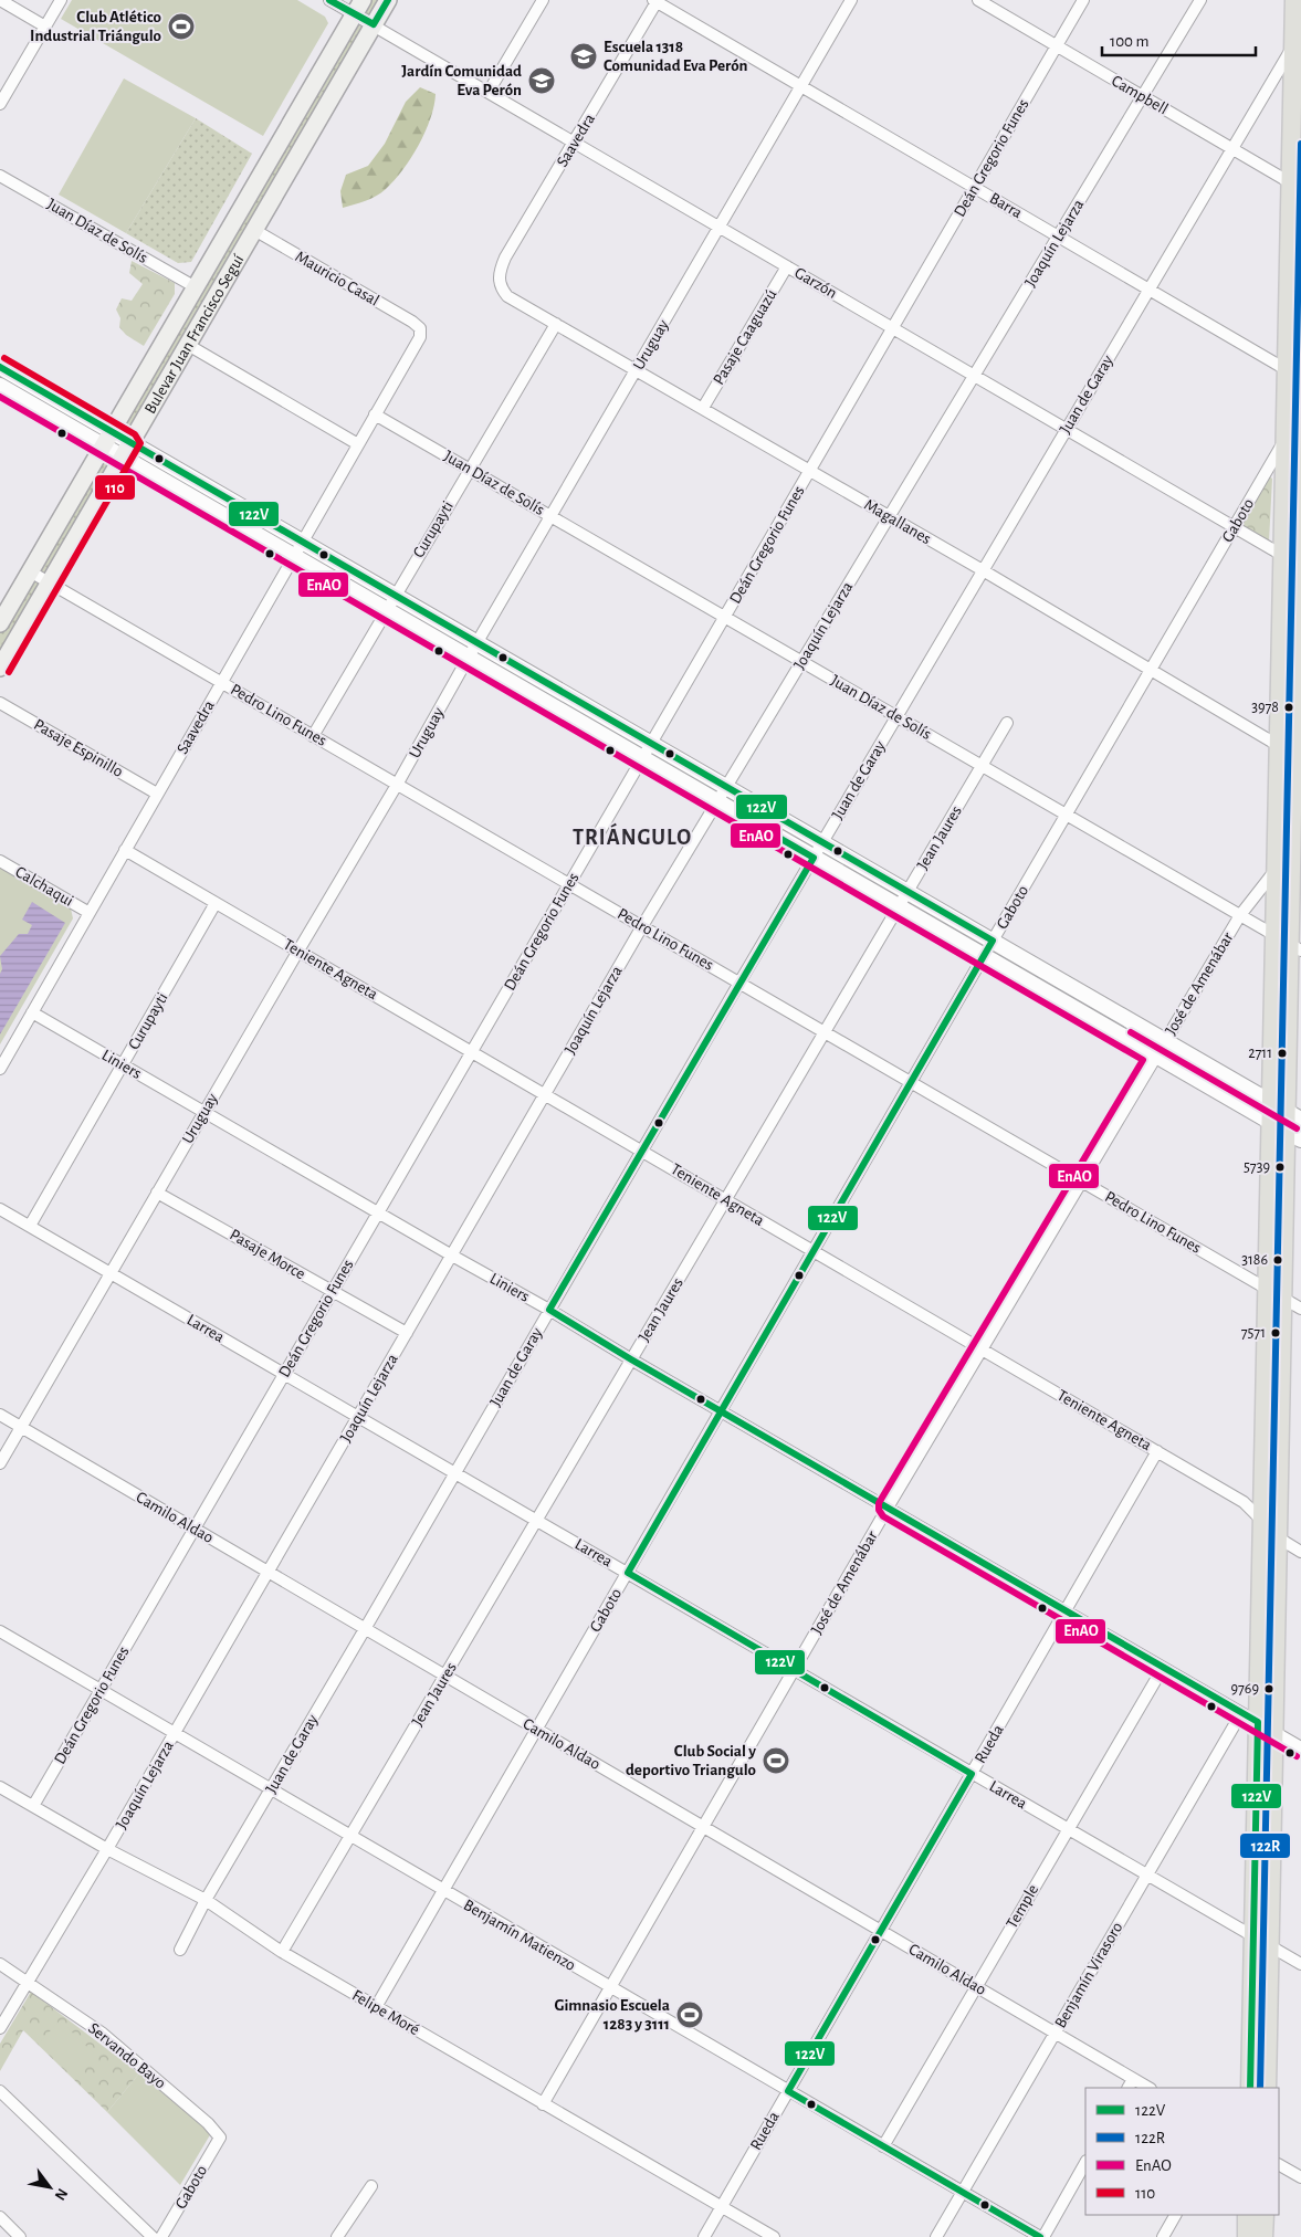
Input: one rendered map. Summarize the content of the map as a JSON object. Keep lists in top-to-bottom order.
{
  "streets": {
    "main road": ["Bulevar Juan Francisco Seguí"],
    "street": [
      "Campbell",
      "Saavedra",
      "Deán Gregorio Funes",
      "Barra",
      "Juan Díaz de Solís",
      "Joaquín Lejarza",
      "Mauricio Casal",
      "Garzón",
      "Pasaje Caaguazú",
      "Uruguay",
      "Juan de Garay",
      "Gaboto",
      "Magallanes",
      "Curupayti",
      "Pedro Lino Funes",
      "Pasaje Espinillo",
      "Jean Jaures",
      "Calchaqui",
      "Teniente Agneta",
      "José de Amenábar",
      "Liniers",
      "Pasaje Morce",
      "Larrea",
      "Camilo Aldao",
      "Rueda",
      "Temple",
      "Benjamín Matienzo",
      "Benjamín Virasoro",
      "Felipe Moré",
      "Servando Bayo"
    ]
  },
  "crossings": [
    ["Campbell", "Deán Gregorio Funes"],
    ["Campbell", "Joaquín Lejarza"],
    ["Campbell", "Juan de Garay"],
    ["Saavedra", "Barra"],
    ["Saavedra", "Juan Díaz de Solís"],
    ["Saavedra", "Mauricio Casal"],
    ["Saavedra", "Garzón"],
    ["Saavedra", "Magallanes"],
    ["Saavedra", "Pedro Lino Funes"],
    ["Saavedra", "Pasaje Espinillo"],
    ["Saavedra", "Calchaqui"],
    ["Saavedra", "Teniente Agneta"],
    ["Saavedra", "Liniers"],
    ["Deán Gregorio Funes", "Barra"],
    ["Deán Gregorio Funes", "Juan Díaz de Solís"],
    ["Deán Gregorio Funes", "Garzón"],
    ["Deán Gregorio Funes", "Magallanes"],
    ["Deán Gregorio Funes", "Pedro Lino Funes"],
    ["Deán Gregorio Funes", "Teniente Agneta"],
    ["Deán Gregorio Funes", "Liniers"],
    ["Deán Gregorio Funes", "Pasaje Morce"],
    ["Deán Gregorio Funes", "Larrea"],
    ["Deán Gregorio Funes", "Camilo Aldao"],
    ["Deán Gregorio Funes", "Benjamín Matienzo"],
    ["Deán Gregorio Funes", "Felipe Moré"],
    ["Barra", "Joaquín Lejarza"],
    ["Barra", "Uruguay"],
    ["Barra", "Juan de Garay"],
    ["Juan Díaz de Solís", "Joaquín Lejarza"],
    ["Juan Díaz de Solís", "Bulevar Juan Francisco Seguí"],
    ["Juan Díaz de Solís", "Uruguay"],
    ["Juan Díaz de Solís", "Juan de Garay"],
    ["Juan Díaz de Solís", "Gaboto"],
    ["Juan Díaz de Solís", "Curupayti"],
    ["Juan Díaz de Solís", "Jean Jaures"],
    ["Juan Díaz de Solís", "José de Amenábar"],
    ["Joaquín Lejarza", "Garzón"],
    ["Joaquín Lejarza", "Magallanes"],
    ["Joaquín Lejarza", "Pedro Lino Funes"],
    ["Joaquín Lejarza", "Teniente Agneta"],
    ["Joaquín Lejarza", "Liniers"],
    ["Joaquín Lejarza", "Pasaje Morce"],
    ["Joaquín Lejarza", "Larrea"],
    ["Joaquín Lejarza", "Camilo Aldao"],
    ["Joaquín Lejarza", "Benjamín Matienzo"],
    ["Joaquín Lejarza", "Felipe Moré"],
    ["Joaquín Lejarza", "Servando Bayo"],
    ["Mauricio Casal", "Bulevar Juan Francisco Seguí"],
    ["Garzón", "Bulevar Juan Francisco Seguí"],
    ["Garzón", "Pasaje Caaguazú"],
    ["Garzón", "Uruguay"],
    ["Garzón", "Juan de Garay"],
    ["Garzón", "Gaboto"],
    ["Bulevar Juan Francisco Seguí", "Pedro Lino Funes"],
    ["Pasaje Caaguazú", "Magallanes"],
    ["Uruguay", "Magallanes"],
    ["Uruguay", "Pedro Lino Funes"],
    ["Uruguay", "Teniente Agneta"],
    ["Uruguay", "Liniers"],
    ["Uruguay", "Pasaje Morce"],
    ["Uruguay", "Larrea"],
    ["Uruguay", "Camilo Aldao"],
    ["Juan de Garay", "Magallanes"],
    ["Juan de Garay", "Pedro Lino Funes"],
    ["Juan de Garay", "Teniente Agneta"],
    ["Juan de Garay", "Liniers"],
    ["Juan de Garay", "Larrea"],
    ["Juan de Garay", "Camilo Aldao"],
    ["Juan de Garay", "Benjamín Matienzo"],
    ["Juan de Garay", "Felipe Moré"],
    ["Gaboto", "Magallanes"],
    ["Gaboto", "Pedro Lino Funes"],
    ["Gaboto", "Teniente Agneta"],
    ["Gaboto", "Liniers"],
    ["Gaboto", "Larrea"],
    ["Gaboto", "Camilo Aldao"],
    ["Gaboto", "Benjamín Matienzo"],
    ["Gaboto", "Felipe Moré"],
    ["Gaboto", "Servando Bayo"],
    ["Magallanes", "Curupayti"],
    ["Curupayti", "Pedro Lino Funes"],
    ["Curupayti", "Teniente Agneta"],
    ["Curupayti", "Liniers"],
    ["Curupayti", "Larrea"],
    ["Pedro Lino Funes", "Jean Jaures"],
    ["Pedro Lino Funes", "José de Amenábar"],
    ["Jean Jaures", "Teniente Agneta"],
    ["Jean Jaures", "Liniers"],
    ["Jean Jaures", "Larrea"],
    ["Jean Jaures", "Camilo Aldao"],
    ["Jean Jaures", "Benjamín Matienzo"],
    ["Jean Jaures", "Felipe Moré"],
    ["Teniente Agneta", "José de Amenábar"],
    ["Teniente Agneta", "Rueda"],
    ["José de Amenábar", "Liniers"],
    ["José de Amenábar", "Larrea"],
    ["José de Amenábar", "Camilo Aldao"],
    ["José de Amenábar", "Benjamín Matienzo"],
    ["José de Amenábar", "Felipe Moré"],
    ["Liniers", "Rueda"],
    ["Liniers", "Temple"],
    ["Liniers", "Benjamín Virasoro"],
    ["Larrea", "Rueda"],
    ["Larrea", "Temple"],
    ["Larrea", "Benjamín Virasoro"],
    ["Camilo Aldao", "Rueda"],
    ["Camilo Aldao", "Temple"],
    ["Camilo Aldao", "Benjamín Virasoro"],
    ["Rueda", "Benjamín Matienzo"],
    ["Rueda", "Felipe Moré"],
    ["Temple", "Benjamín Matienzo"],
    ["Benjamín Matienzo", "Benjamín Virasoro"]
  ],
  "districts": ["TRIÁNGULO"],
  "places": {
    "sports": ["Club Atlético Industrial Triángulo", "Club Social y deportivo Triangulo", "Gimnasio Escuela 1283 y 3111"],
    "school or university": ["Escuela 1318 Comunidad Eva Perón", "Jardín Comunidad Eva Perón"],
    "other": [
      "3978",
      "2711",
      "5739",
      "3186",
      "7571",
      "9769"
    ]
  },
  "lines": [
    "transit line 122V",
    "transit line 122R",
    "transit line 110",
    "transit line EnAO"
  ],
  "legend": [
    "122V",
    "122R",
    "EnAO",
    "110"
  ],
  "scale_bar": "100 m",
  "north": "bottom right"
}
